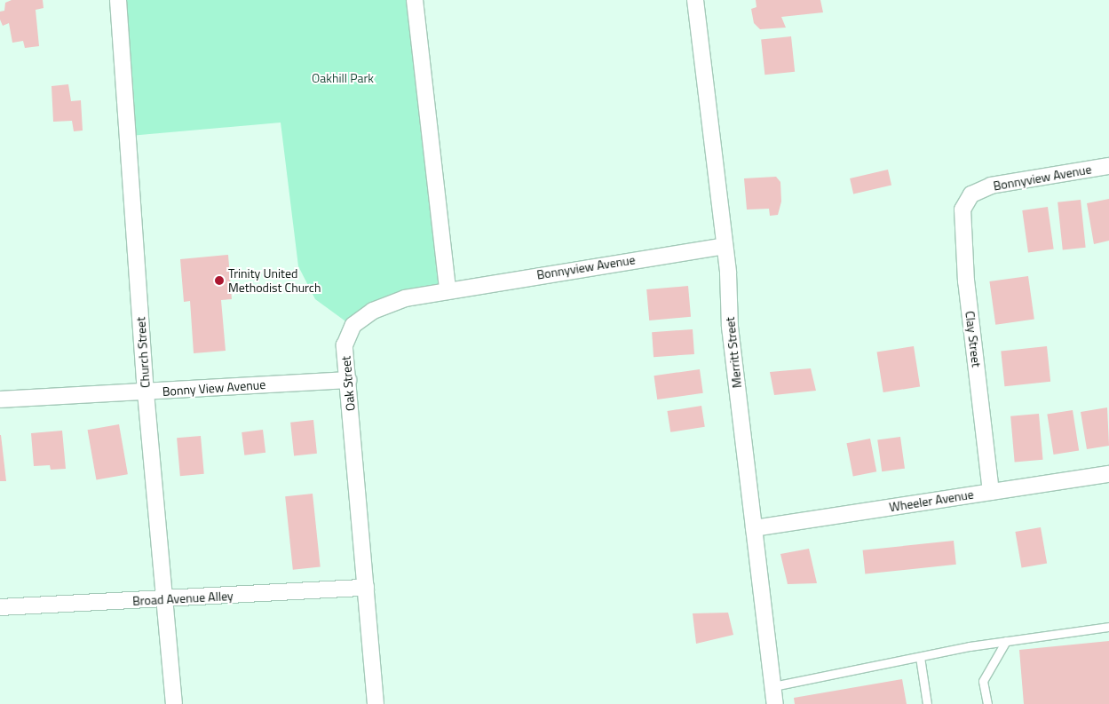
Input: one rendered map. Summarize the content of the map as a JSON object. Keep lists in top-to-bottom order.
{
  "streets": {
    "street": [
      "Bonnyview Avenue",
      "Clay Street",
      "Church Street",
      "Merritt Street",
      "Oak Street",
      "Bonny View Avenue",
      "Wheeler Avenue",
      "Broad Avenue Alley"
    ]
  },
  "crossings": [
    ["Bonnyview Avenue", "Clay Street"],
    ["Bonnyview Avenue", "Merritt Street"],
    ["Bonnyview Avenue", "Oak Street"],
    ["Clay Street", "Wheeler Avenue"],
    ["Church Street", "Bonny View Avenue"],
    ["Church Street", "Broad Avenue Alley"],
    ["Merritt Street", "Wheeler Avenue"],
    ["Oak Street", "Bonny View Avenue"],
    ["Oak Street", "Broad Avenue Alley"]
  ],
  "parks": ["Oakhill Park"],
  "places": ["Trinity United Methodist Church"]
}
